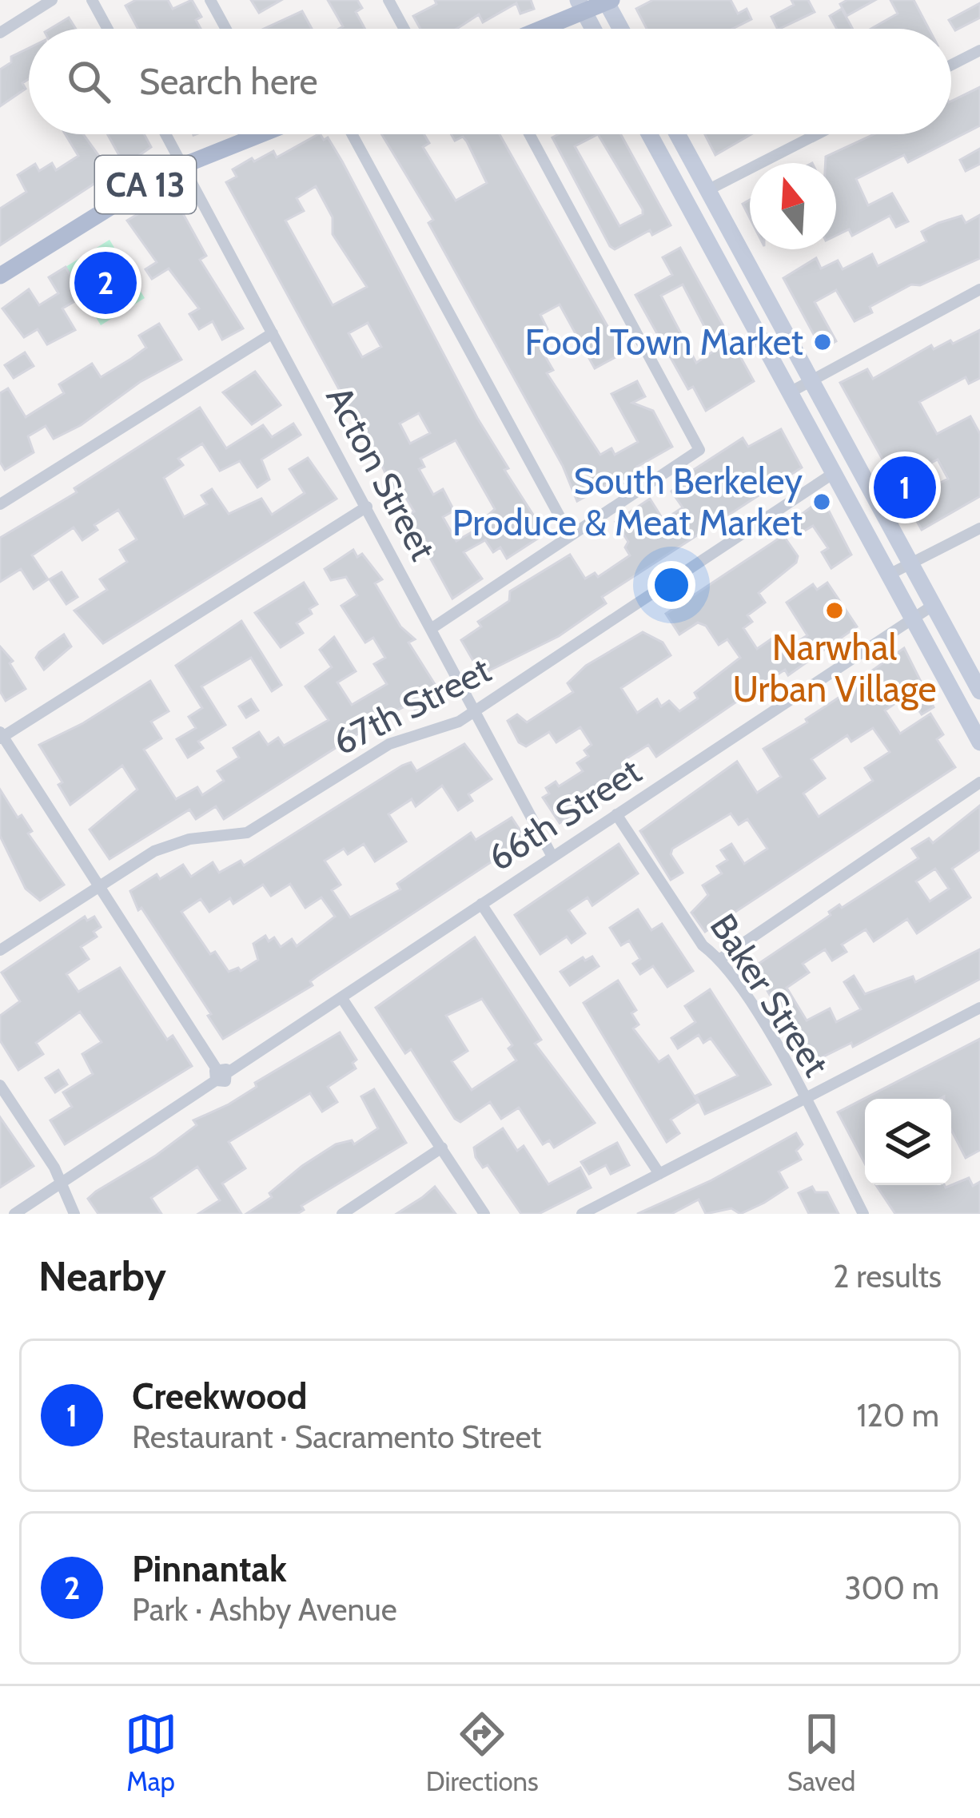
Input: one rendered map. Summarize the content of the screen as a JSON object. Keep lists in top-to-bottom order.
{
  "streets": {
    "main road": ["CA 13"],
    "street": [
      "Acton Street",
      "67th Street",
      "66th Street",
      "Baker Street"
    ]
  },
  "crossings": [
    ["CA 13", "Acton Street"],
    ["Acton Street", "67th Street"],
    ["Acton Street", "66th Street"],
    ["66th Street", "Baker Street"]
  ],
  "places": ["Food Town Market", "South Berkeley Produce & Meat Market", "Narwhal Urban Village"],
  "north": "top",
  "page": {
    "search": "Search here",
    "pins": ["2", "1"],
    "heading": ["Nearby", "2 results"],
    "list": [
      {
        "mark": "1",
        "name": "Creekwood",
        "note": "Restaurant · Sacramento Street",
        "value": "120 m"
      },
      {
        "mark": "2",
        "name": "Pinnantak",
        "note": "Park · Ashby Avenue",
        "value": "300 m"
      }
    ],
    "nav": ["Map", "Directions", "Saved"]
  }
}
